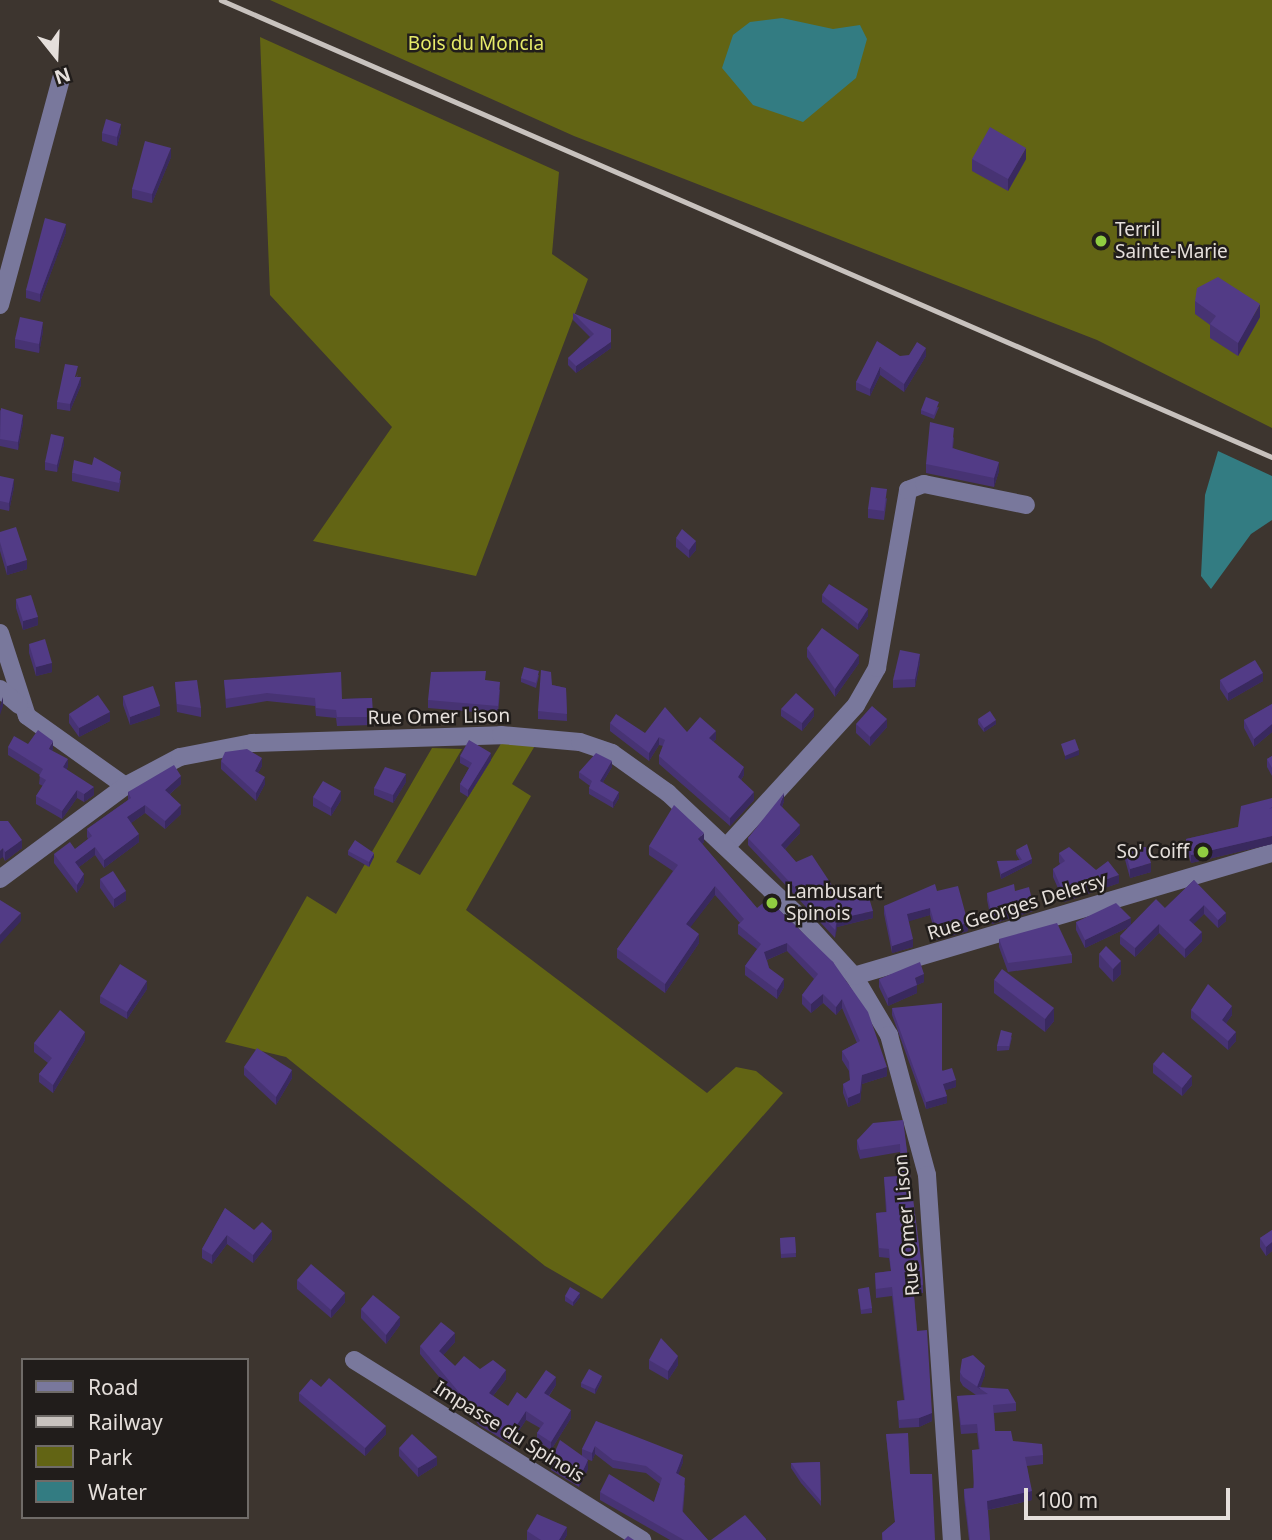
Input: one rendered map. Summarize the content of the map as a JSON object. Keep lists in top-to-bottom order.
{
  "streets": {
    "street": ["Rue Omer Lison", "Rue Georges Delersy", "Impasse du Spinois"]
  },
  "crossings": [
    ["Rue Omer Lison", "Rue Georges Delersy"]
  ],
  "parks": ["Bois du Moncia"],
  "places": ["Terril Sainte-Marie", "So' Coiff", "Lambusart Spinois"],
  "legend": [
    "Road",
    "Railway",
    "Park",
    "Water"
  ],
  "scale_bar": "100 m",
  "north": "bottom"
}
